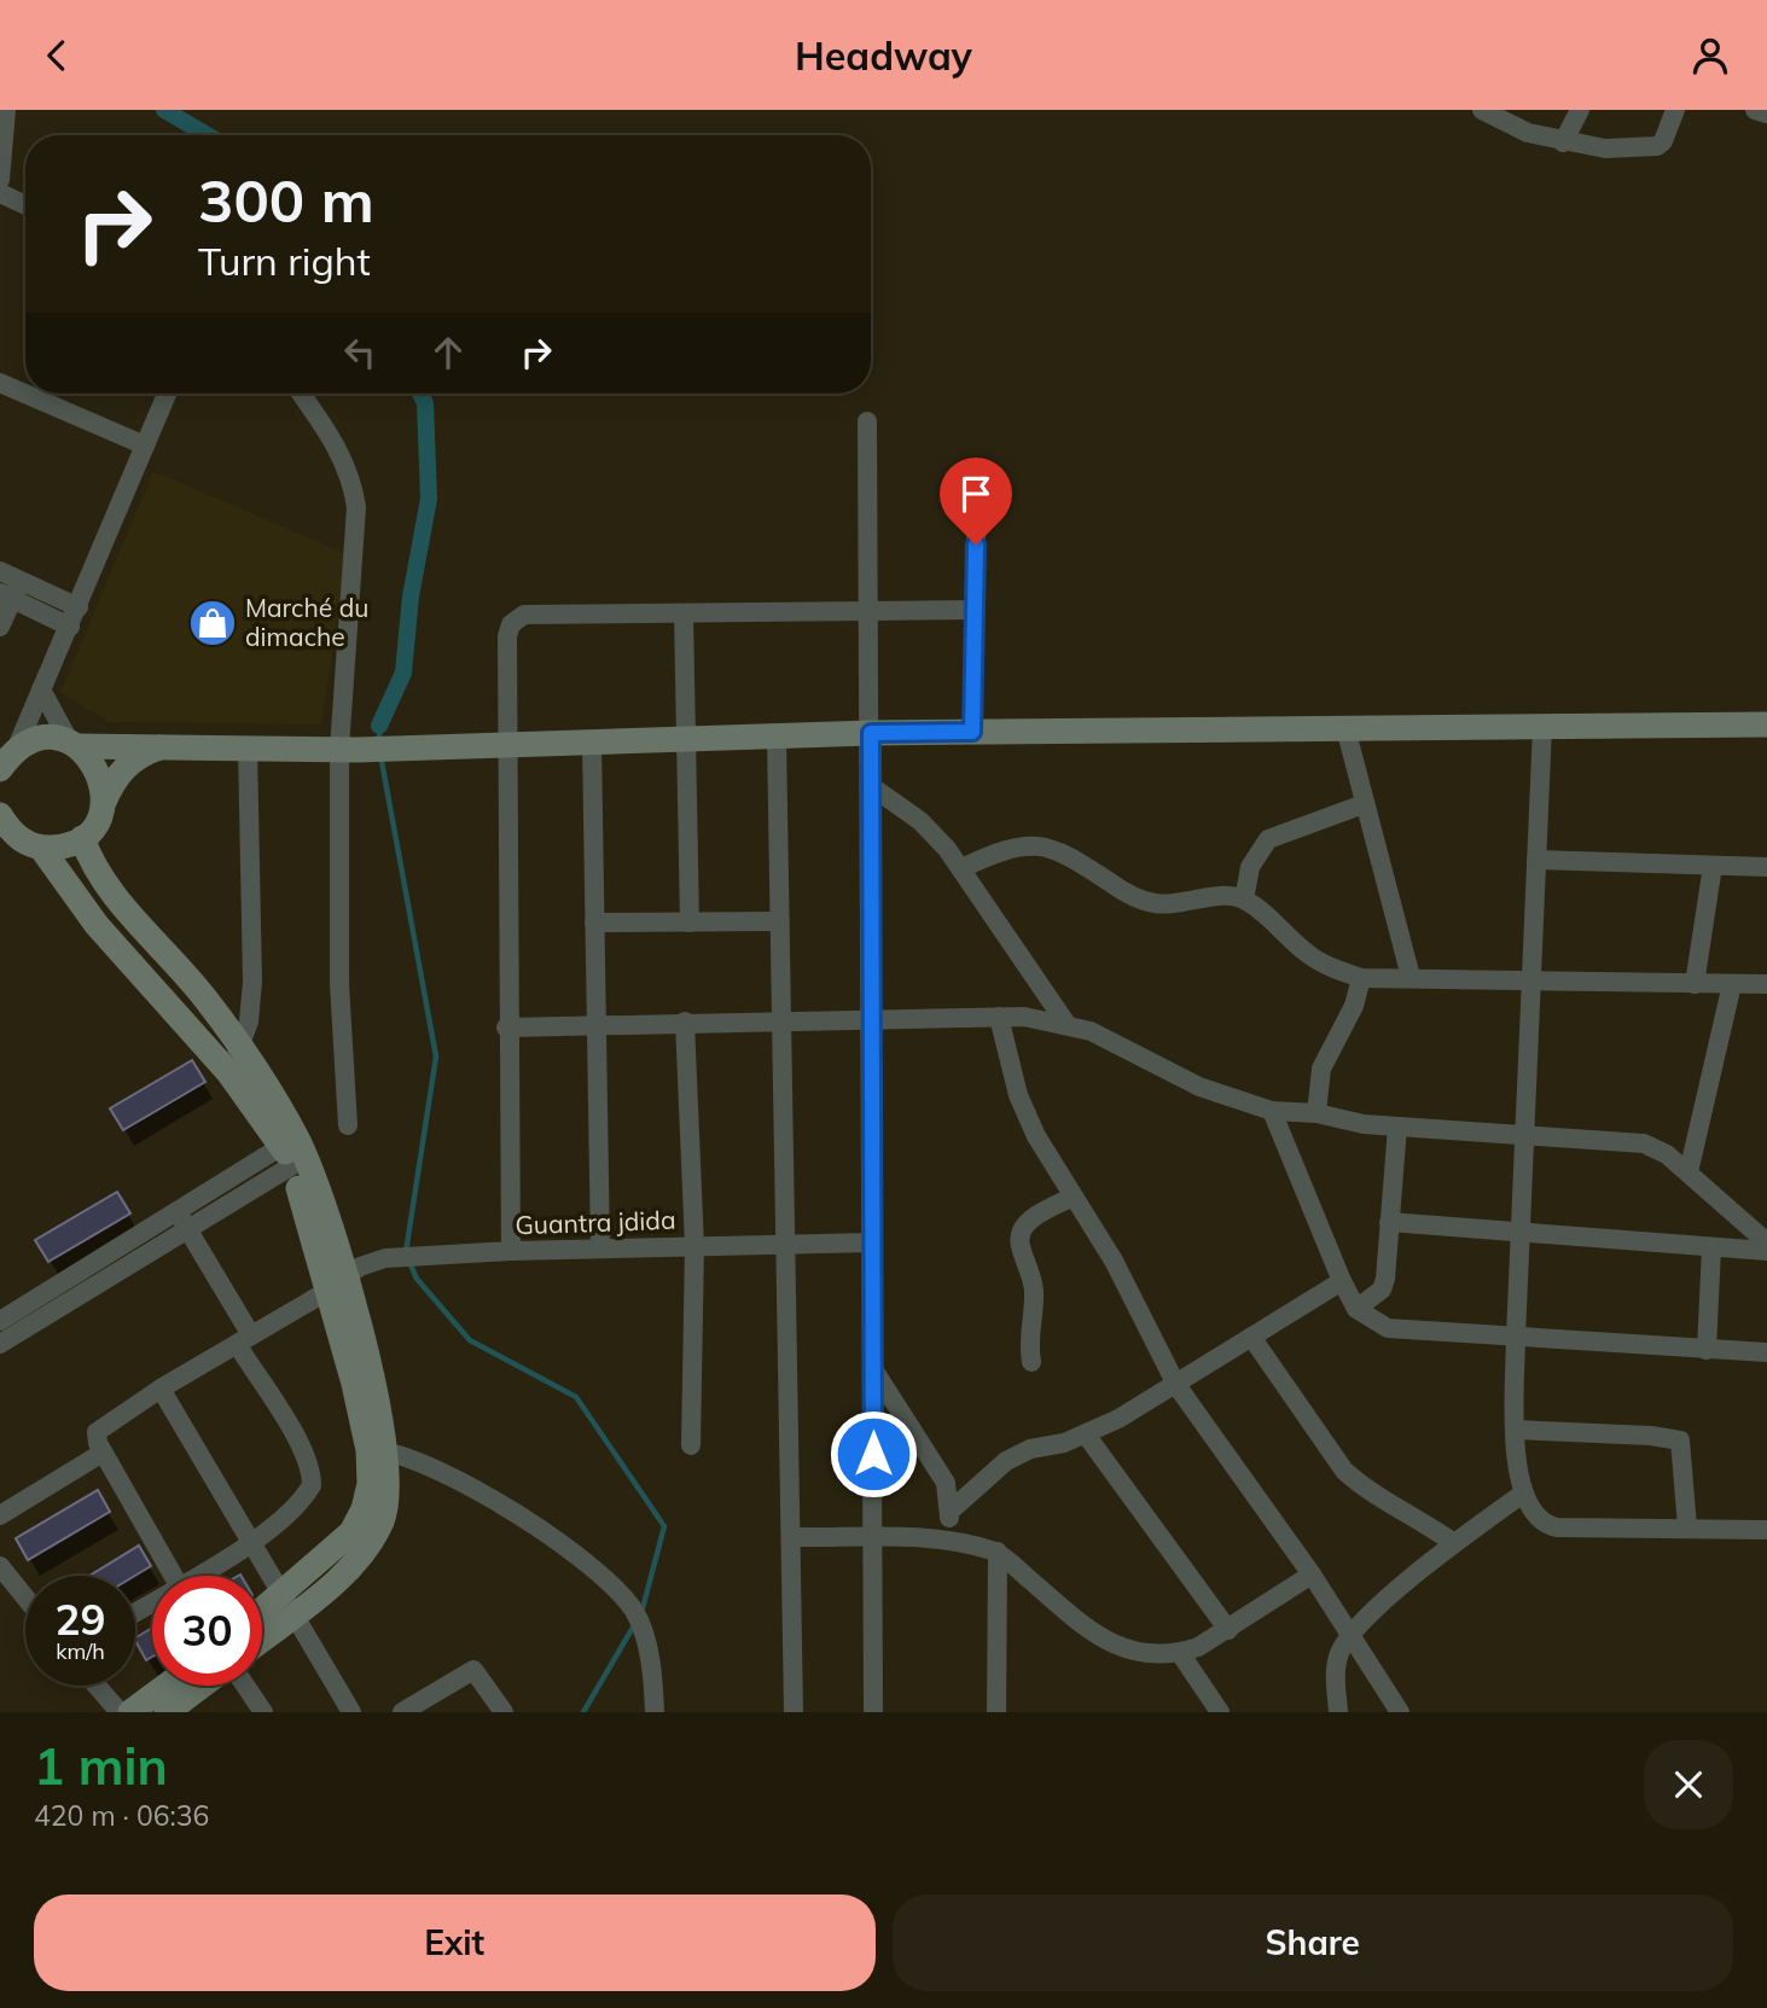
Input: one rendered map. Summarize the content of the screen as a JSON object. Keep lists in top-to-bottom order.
{
  "streets": {
    "street": ["Guantra jdida"]
  },
  "places": {
    "shop": ["Marché du dimache"]
  },
  "page": {
    "header": "Headway",
    "turn": ["300 m", "Turn right"],
    "speed": "29 km/h",
    "limit": "30",
    "heading": ["1 min", "420 m · 06:36"],
    "buttons": ["Exit", "Share"]
  }
}
